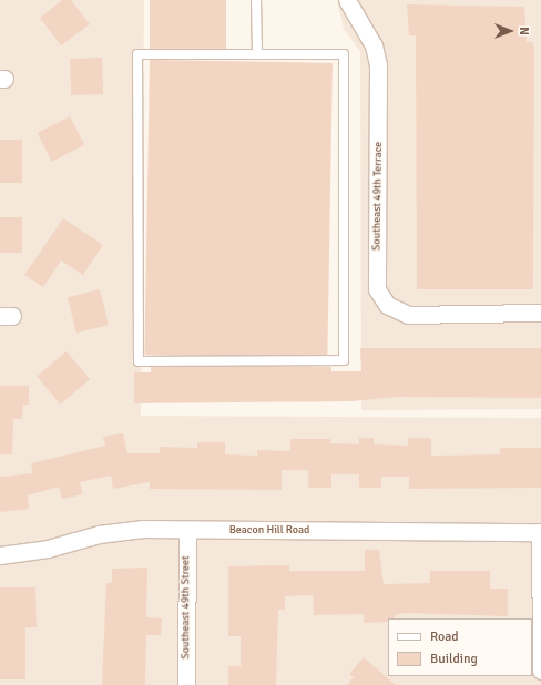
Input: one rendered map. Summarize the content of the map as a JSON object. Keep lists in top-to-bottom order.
{
  "streets": {
    "street": ["Southeast 49th Terrace", "Beacon Hill Road", "Southeast 49th Street"]
  },
  "crossings": [
    ["Beacon Hill Road", "Southeast 49th Street"]
  ],
  "legend": ["Road", "Building"],
  "north": "right"
}
